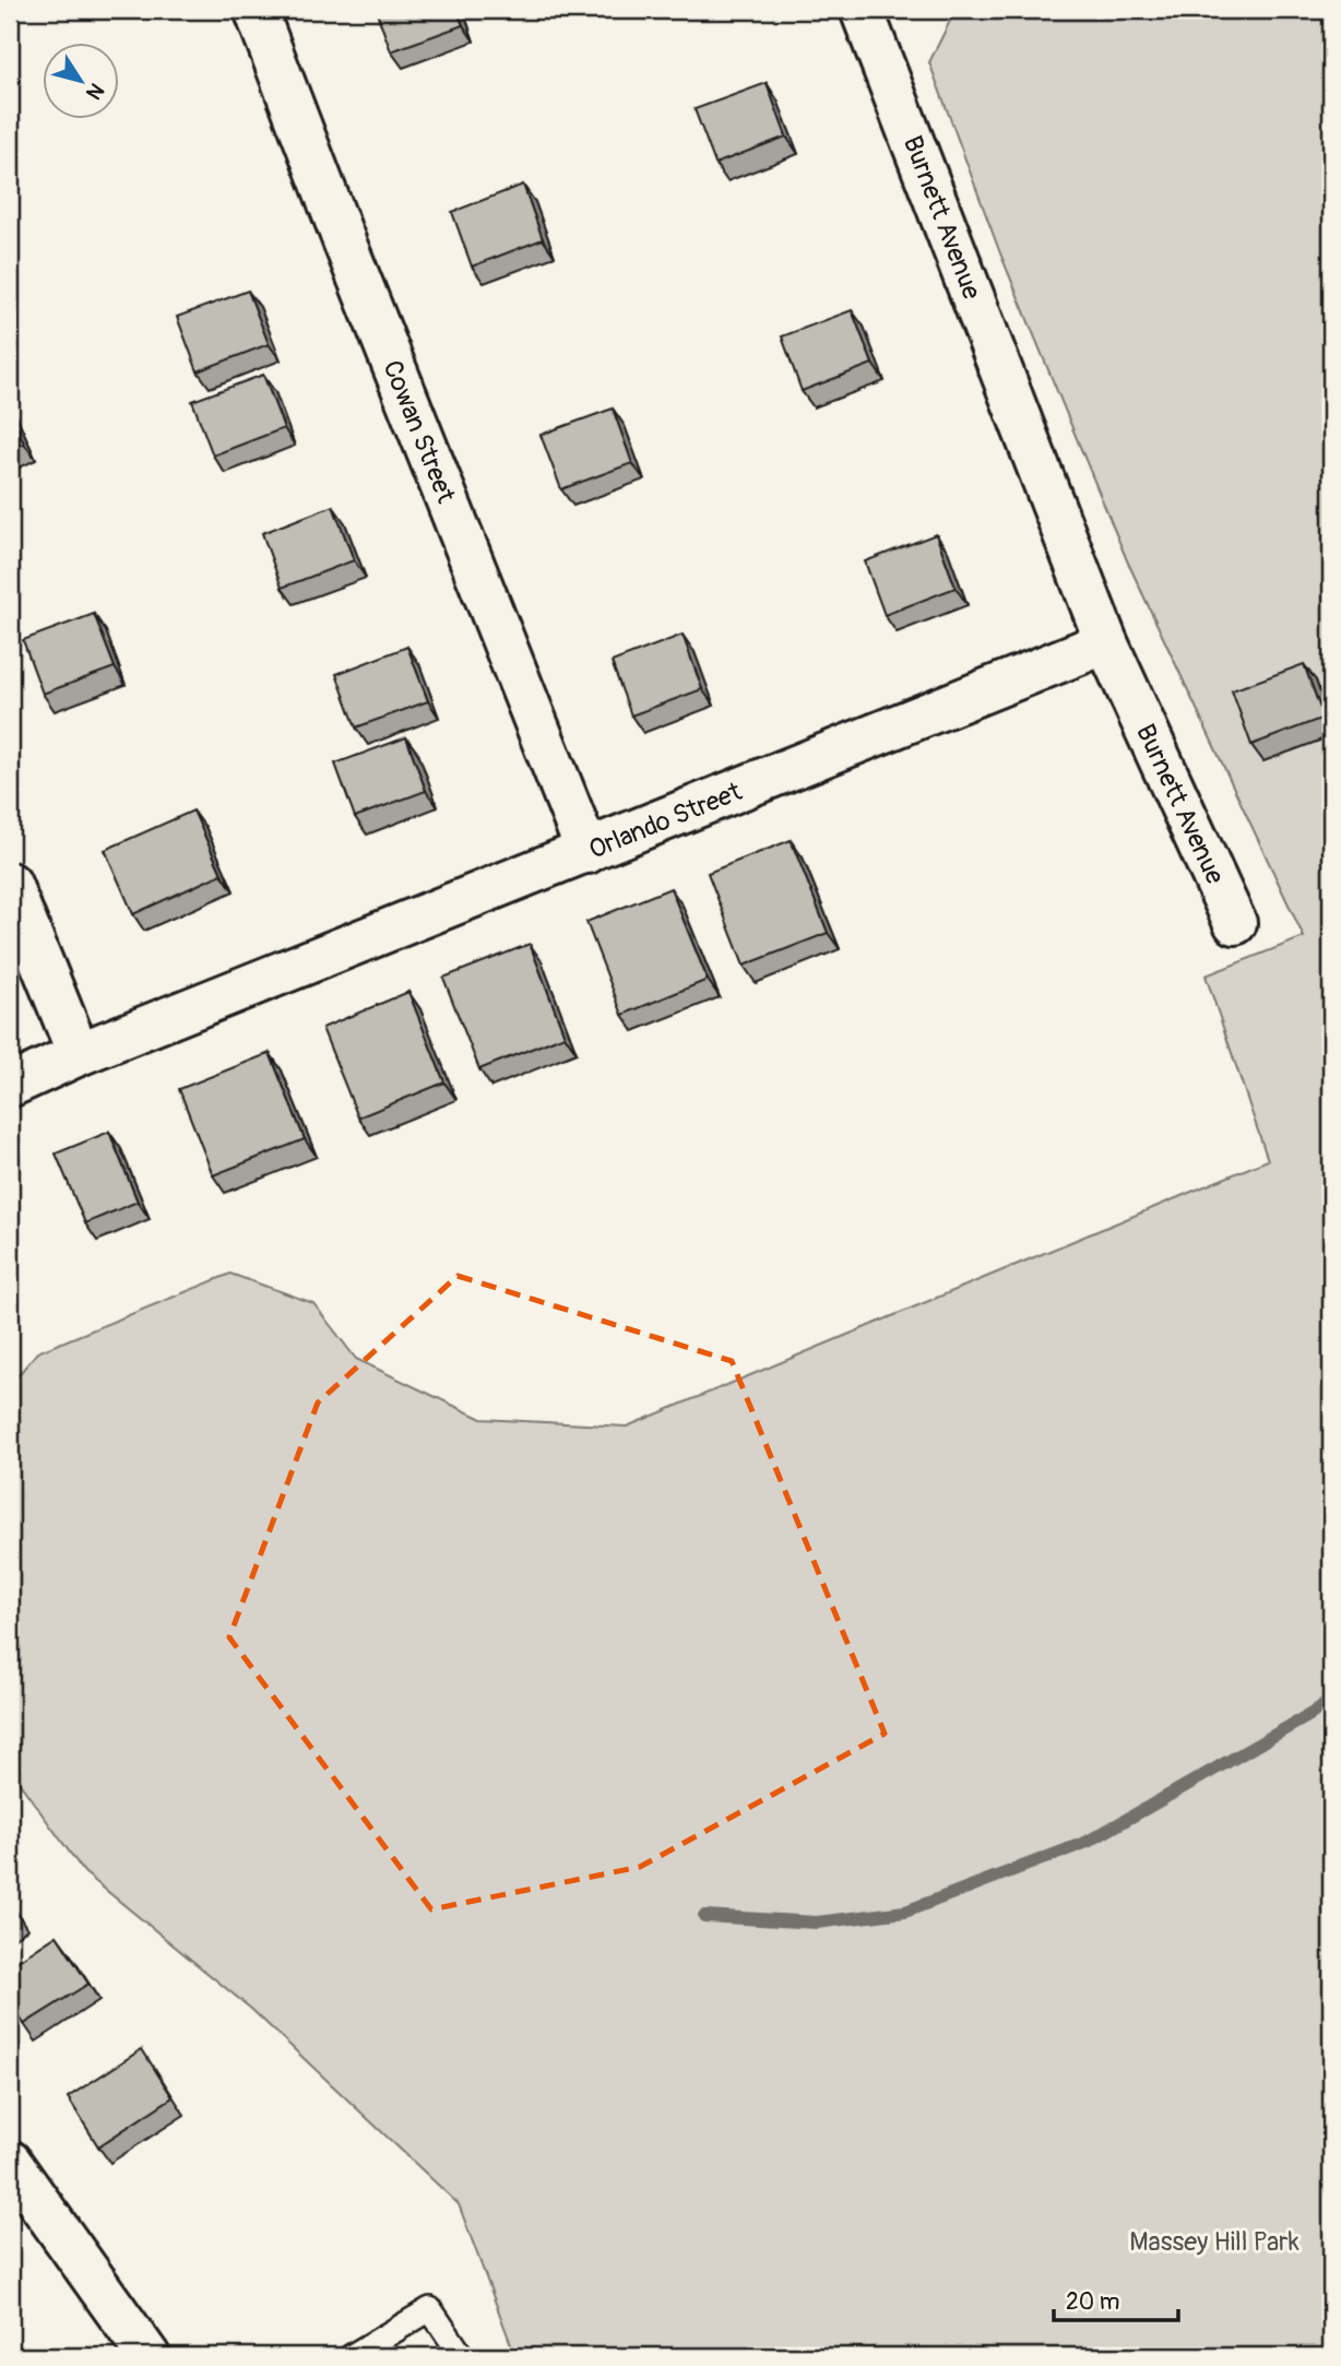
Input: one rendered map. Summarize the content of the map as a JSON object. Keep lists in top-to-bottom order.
{
  "streets": {
    "street": ["Burnett Avenue", "Cowan Street", "Orlando Street"]
  },
  "crossings": [
    ["Burnett Avenue", "Orlando Street"],
    ["Cowan Street", "Orlando Street"]
  ],
  "parks": ["Massey Hill Park"],
  "scale_bar": "20 m",
  "north": "bottom right"
}
